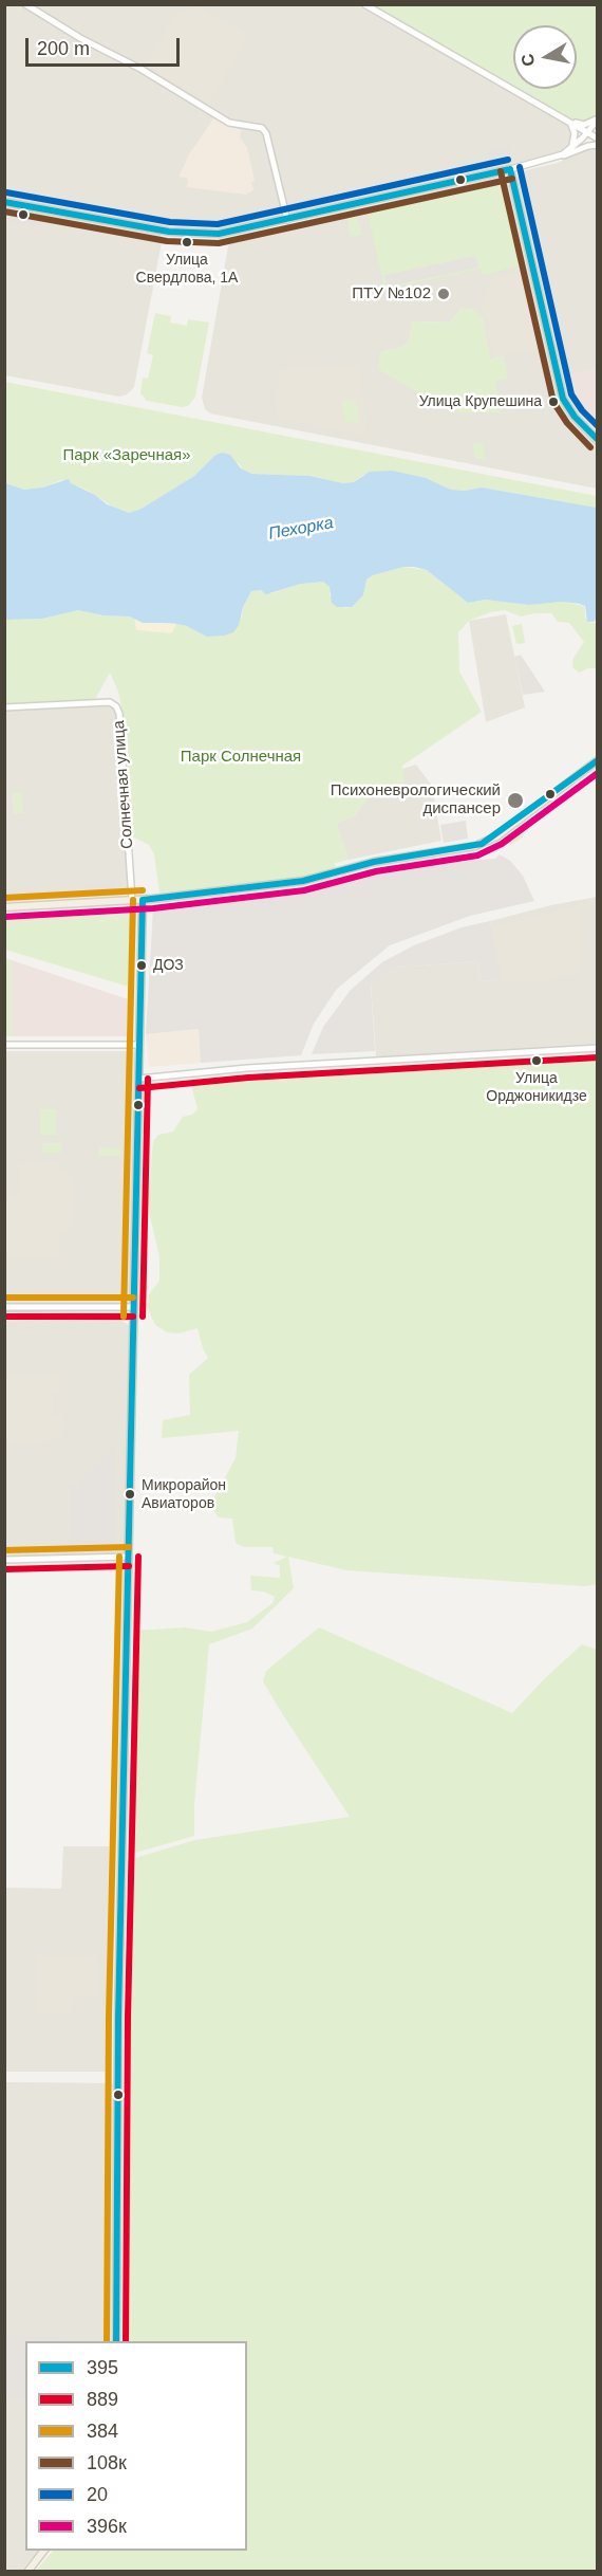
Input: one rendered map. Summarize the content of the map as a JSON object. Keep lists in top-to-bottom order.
{
  "streets": {
    "street": ["Солнечная улица"]
  },
  "water": ["Пехорка"],
  "parks": ["Парк «Заречная»", "Парк Солнечная"],
  "places": [
    "Улица Свердлова, 1А",
    "ПТУ №102",
    "Улица Крупешина",
    "Психоневрологический диспансер",
    "ДОЗ",
    "Улица Орджоникидзе",
    "Микрорайон Авиаторов"
  ],
  "lines": [
    "transit line 20",
    "transit line 395",
    "transit line 108к",
    "transit line 396к",
    "transit line 384",
    "transit line 889"
  ],
  "legend": [
    "395",
    "889",
    "384",
    "108к",
    "20",
    "396к"
  ],
  "scale_bar": "200 m",
  "north": "left"
}
